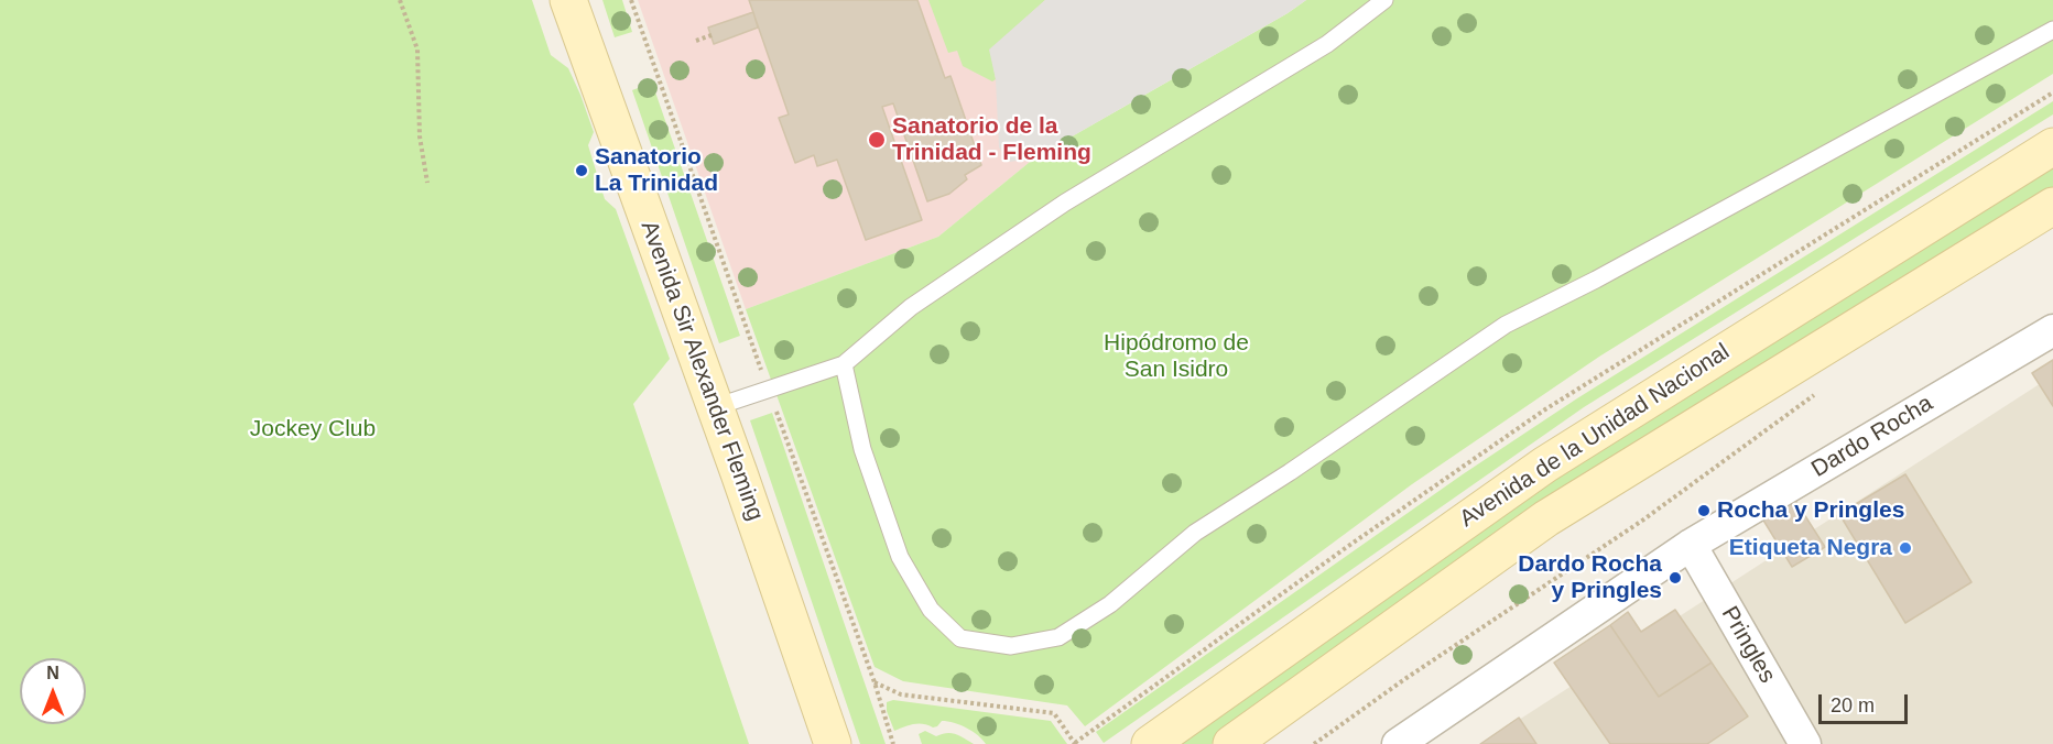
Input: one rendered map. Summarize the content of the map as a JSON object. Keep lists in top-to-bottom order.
{
  "streets": {
    "main road": ["Avenida Sir Alexander Fleming", "Avenida de la Unidad Nacional"],
    "street": ["Dardo Rocha", "Pringles"]
  },
  "crossings": [
    ["Dardo Rocha", "Pringles"]
  ],
  "parks": ["Hipódromo de San Isidro", "Jockey Club"],
  "places": [
    "Sanatorio de la Trinidad - Fleming",
    "Sanatorio La Trinidad",
    "Rocha y Pringles",
    "Etiqueta Negra",
    "Dardo Rocha y Pringles"
  ],
  "scale_bar": "20 m",
  "north": "top"
}
